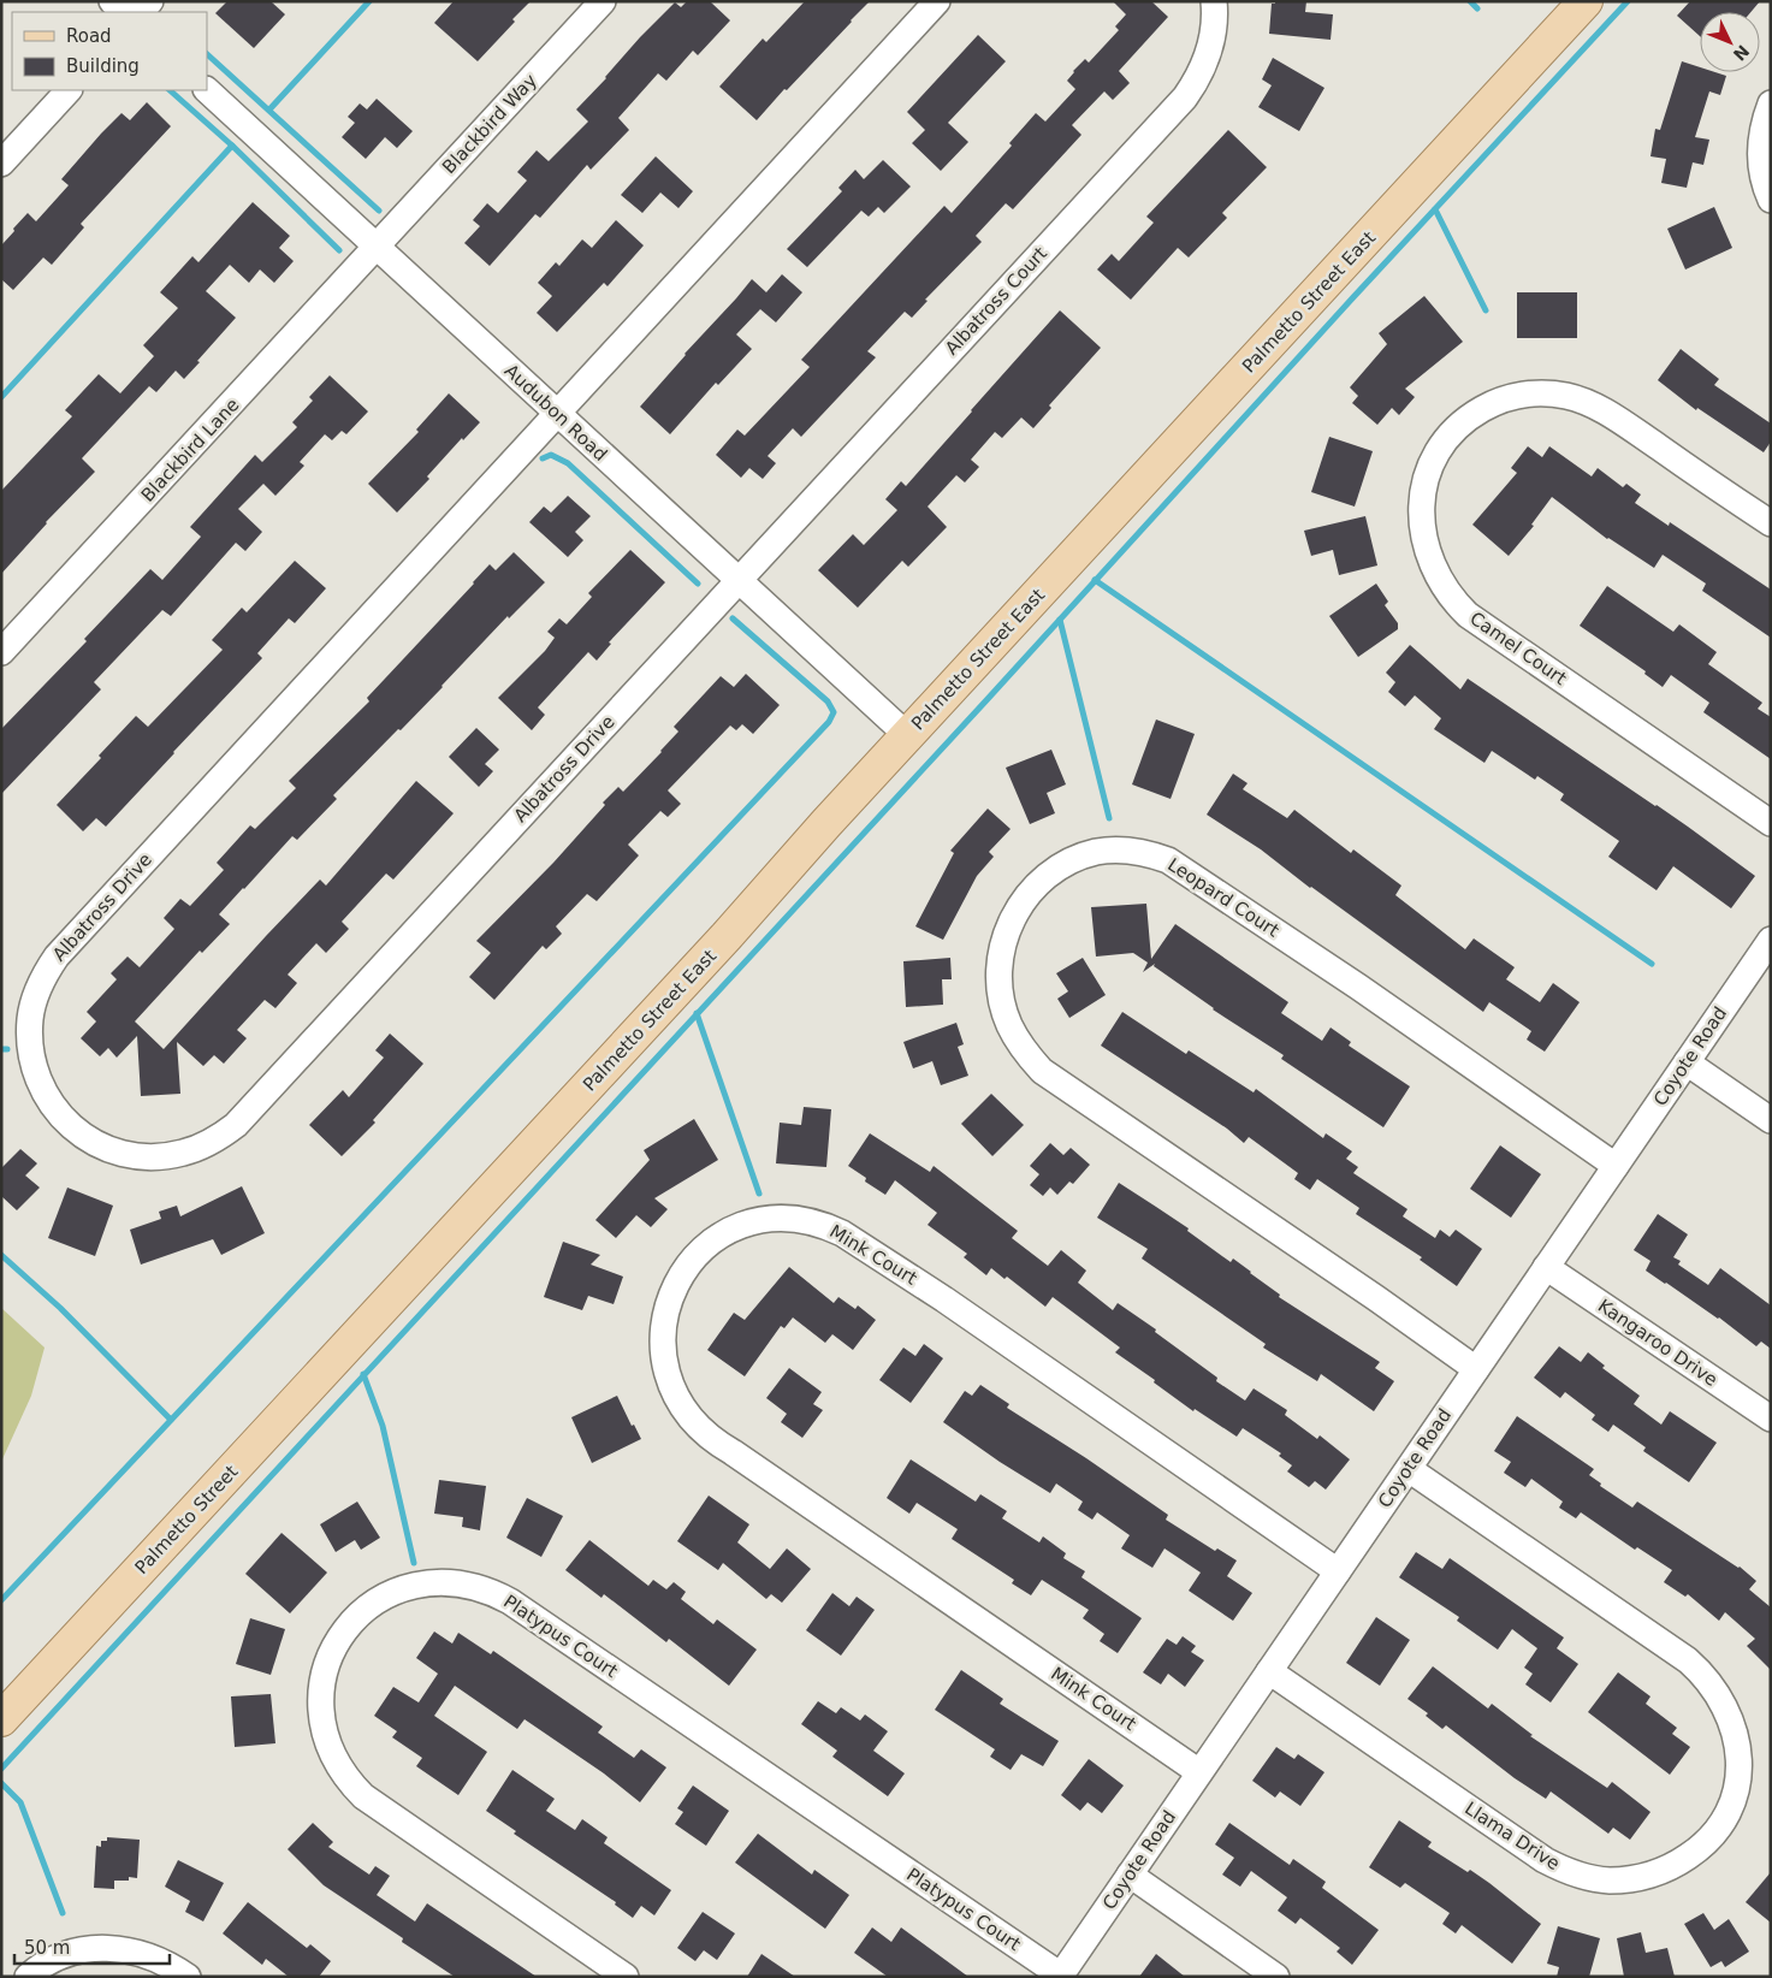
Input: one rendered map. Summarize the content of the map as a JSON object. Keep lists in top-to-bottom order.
{
  "streets": {
    "main road": ["Palmetto Street East", "Palmetto Street"],
    "street": [
      "Blackbird Way",
      "Albatross Court",
      "Audubon Road",
      "Blackbird Lane",
      "Camel Court",
      "Albatross Drive",
      "Leopard Court",
      "Coyote Road",
      "Mink Court",
      "Kangaroo Drive",
      "Platypus Court",
      "Llama Drive"
    ]
  },
  "crossings": [
    ["Blackbird Way", "Audubon Road"],
    ["Blackbird Way", "Blackbird Lane"],
    ["Albatross Court", "Audubon Road"],
    ["Albatross Court", "Albatross Drive"],
    ["Palmetto Street East", "Audubon Road"],
    ["Palmetto Street East", "Palmetto Street"],
    ["Audubon Road", "Blackbird Lane"],
    ["Audubon Road", "Albatross Drive"],
    ["Leopard Court", "Coyote Road"],
    ["Coyote Road", "Mink Court"],
    ["Coyote Road", "Kangaroo Drive"],
    ["Coyote Road", "Platypus Court"],
    ["Coyote Road", "Llama Drive"]
  ],
  "legend": ["Road", "Building"],
  "scale_bar": "50 m",
  "north": "bottom right"
}
